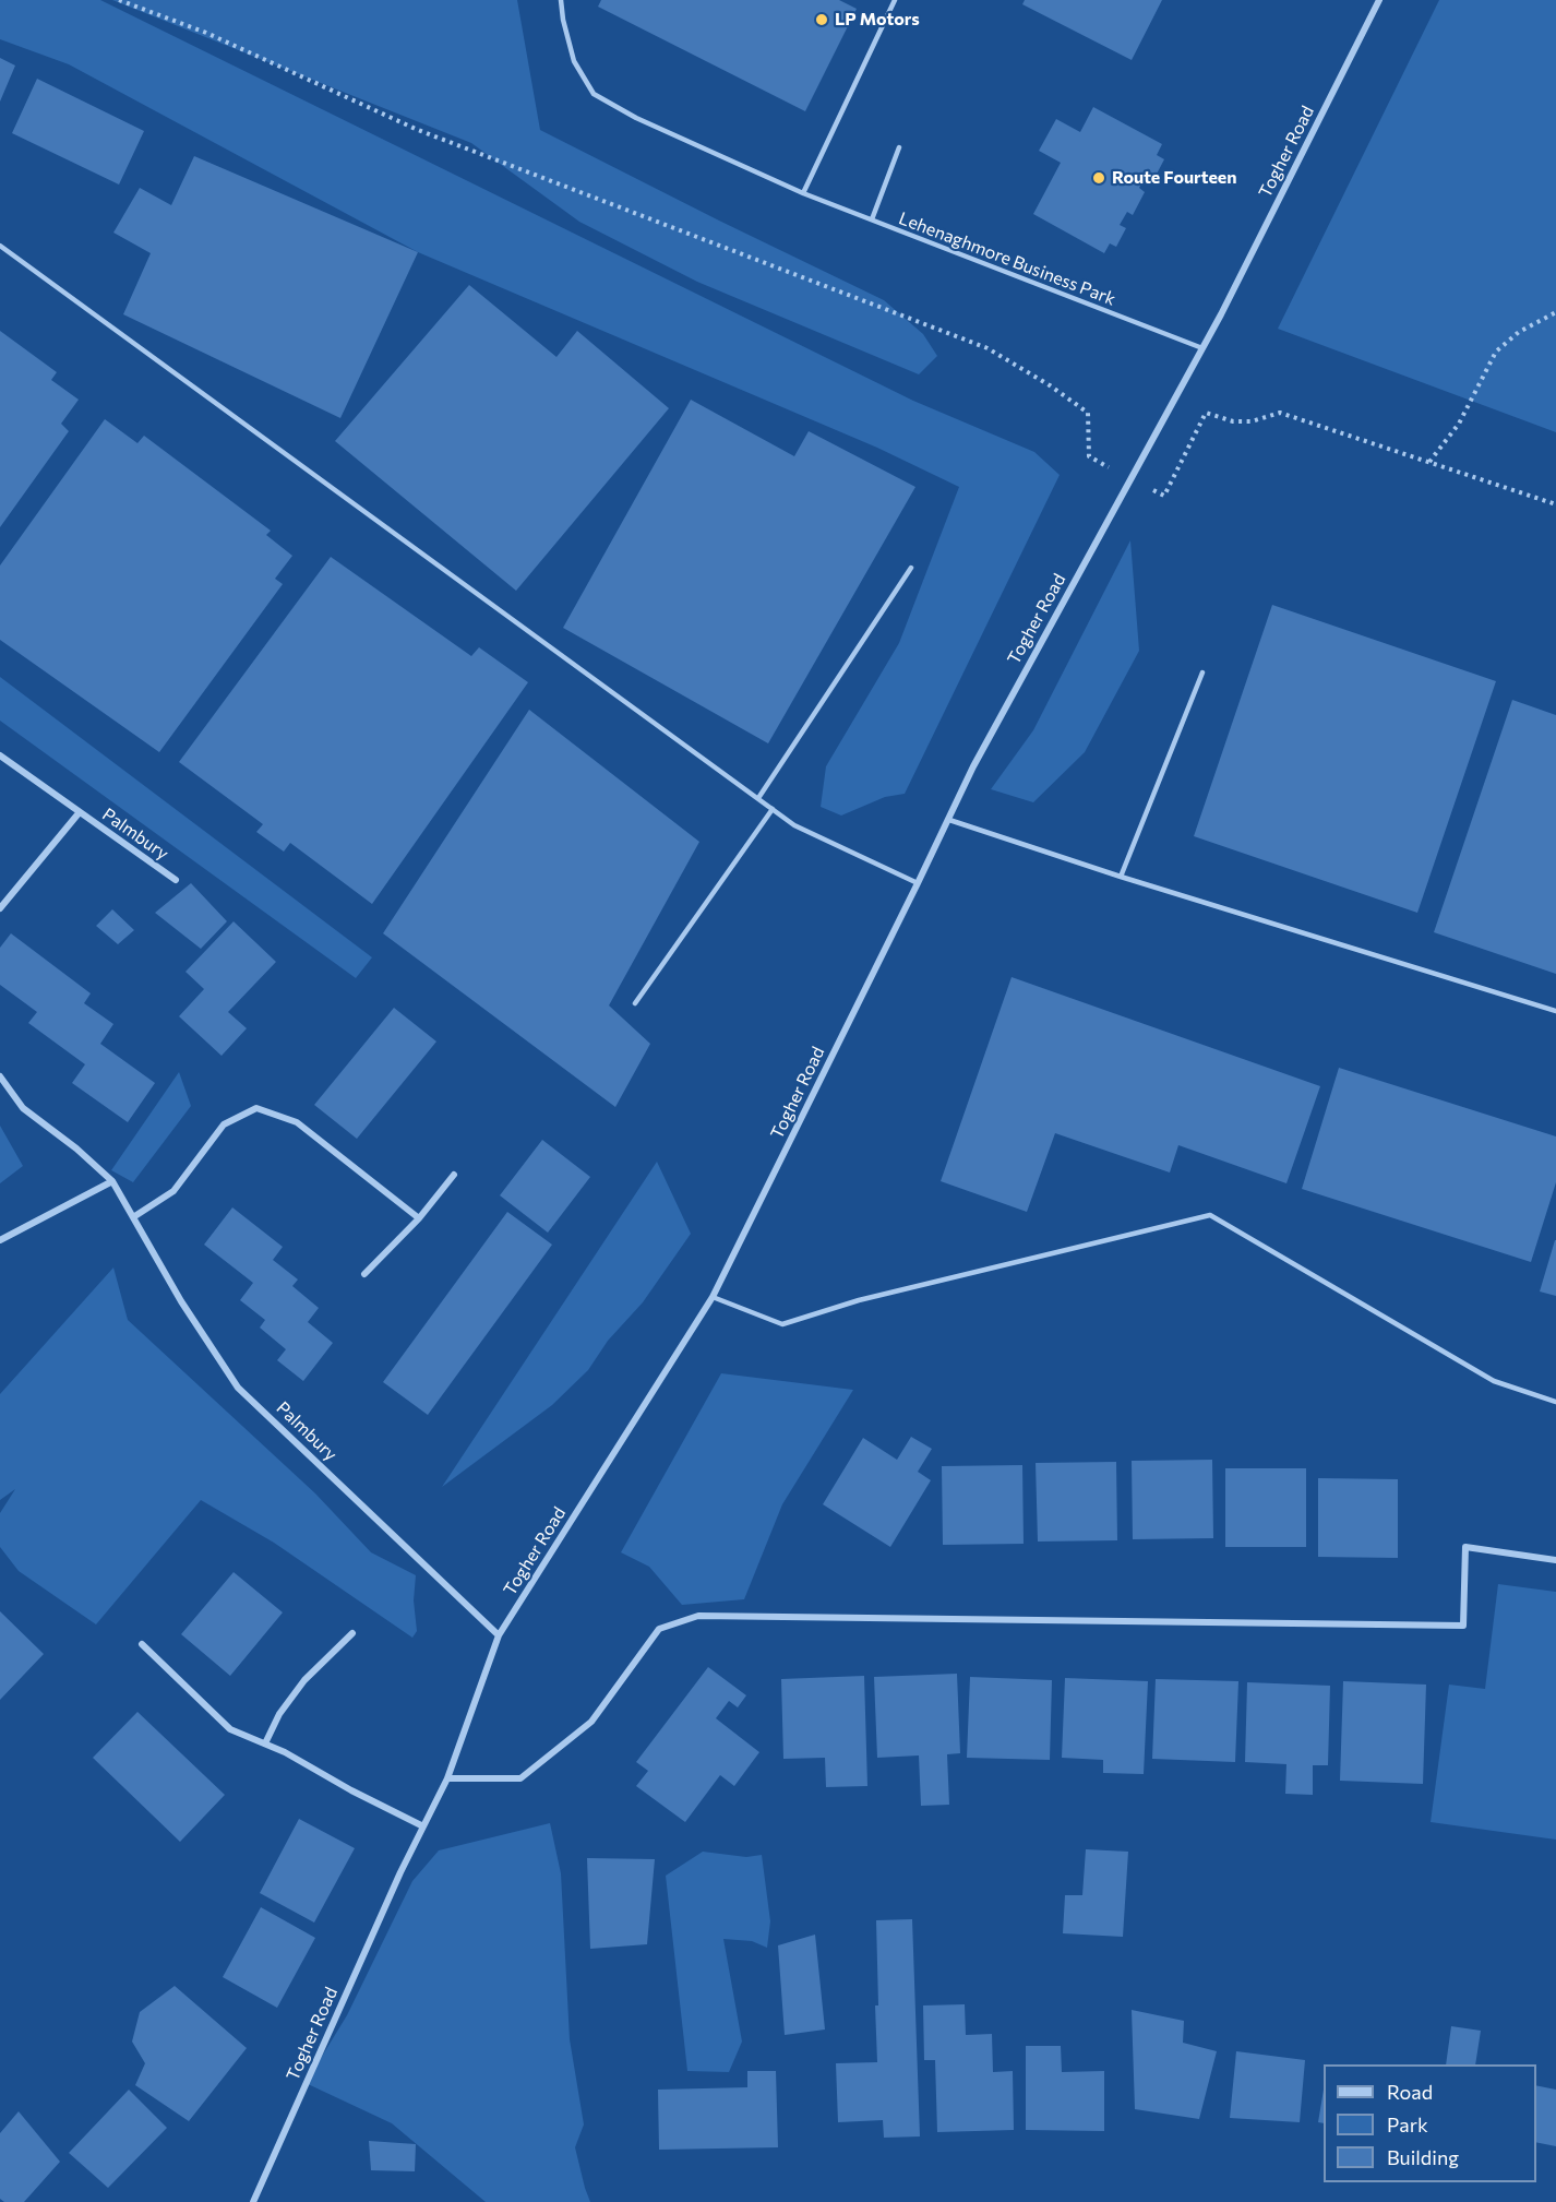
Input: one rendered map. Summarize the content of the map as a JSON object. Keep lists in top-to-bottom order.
{
  "streets": {
    "street": ["Togher Road", "Palmbury"],
    "lane": ["Lehenaghmore Business Park"]
  },
  "crossings": [
    ["Togher Road", "Lehenaghmore Business Park"],
    ["Togher Road", "Palmbury"]
  ],
  "places": ["LP Motors", "Route Fourteen"],
  "legend": ["Road", "Park", "Building"]
}
